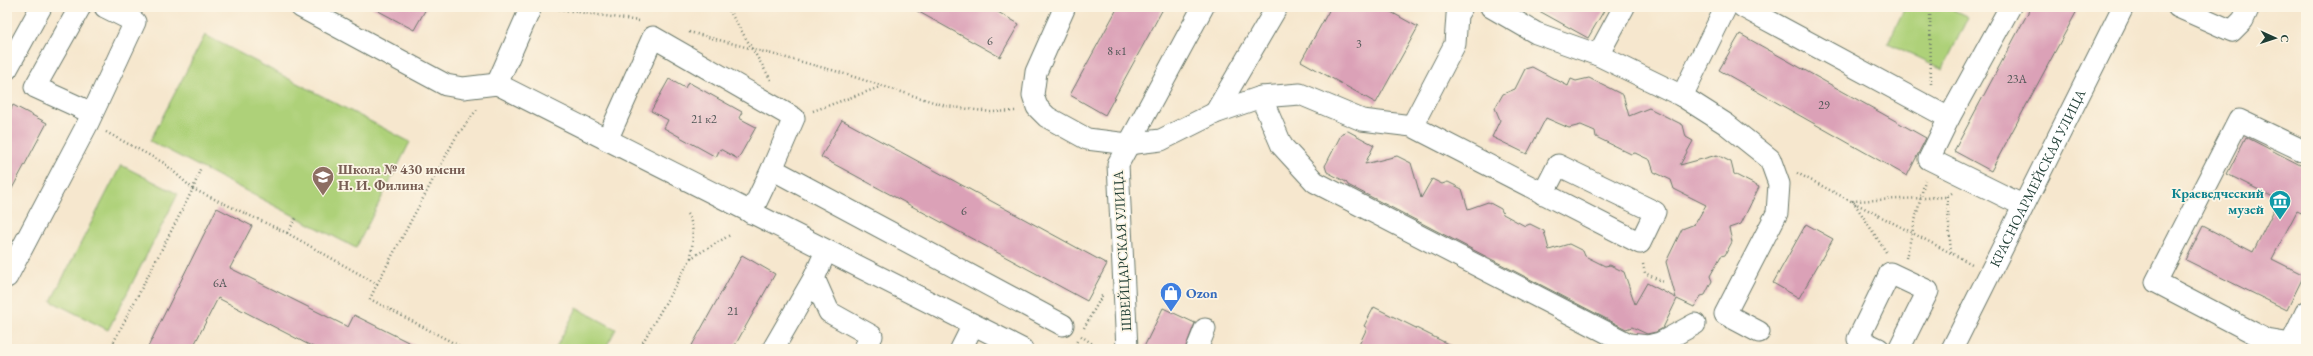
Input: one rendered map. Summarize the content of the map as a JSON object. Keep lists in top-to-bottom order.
{
  "streets": {
    "street": ["КРАСНОАРМЕЙСКАЯ УЛИЦА", "ШВЕЙЦАРСКАЯ УЛИЦА"]
  },
  "places": {
    "school or university": ["Школа № 430 имени Н. И. Филина"],
    "museum": ["Краеведческий музей"],
    "shop": ["Ozon"]
  },
  "house_numbers": [
    "6",
    "3",
    "8 к1",
    "23А",
    "29",
    "21 к2",
    "6",
    "6А",
    "21"
  ],
  "north": "right"
}
